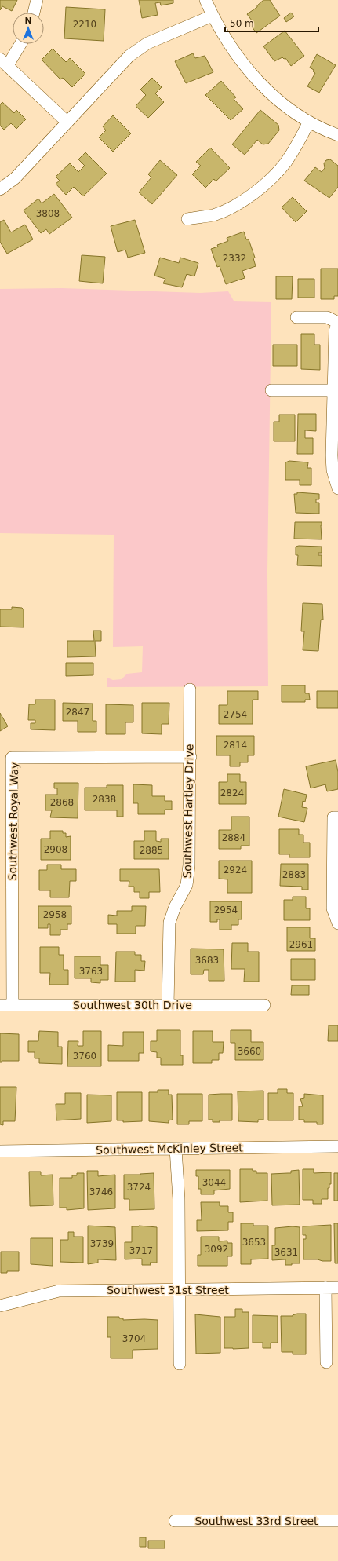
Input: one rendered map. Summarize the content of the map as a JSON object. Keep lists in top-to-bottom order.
{
  "streets": {
    "street": [
      "Southwest Hartley Drive",
      "Southwest Royal Way",
      "Southwest 30th Drive",
      "Southwest McKinley Street",
      "Southwest 31st Street",
      "Southwest 33rd Street"
    ]
  },
  "crossings": [
    ["Southwest Hartley Drive", "Southwest Royal Way"],
    ["Southwest Hartley Drive", "Southwest 30th Drive"],
    ["Southwest Royal Way", "Southwest 30th Drive"]
  ],
  "house_numbers": [
    "2210",
    "3808",
    "2332",
    "2847",
    "2754",
    "2814",
    "2824",
    "2838",
    "2868",
    "2884",
    "2908",
    "2885",
    "2924",
    "2883",
    "2954",
    "2958",
    "2961",
    "3683",
    "3763",
    "3660",
    "3760",
    "3044",
    "3724",
    "3746",
    "3653",
    "3739",
    "3092",
    "3717",
    "3631",
    "3704"
  ],
  "scale_bar": "50 m",
  "north": "top"
}
